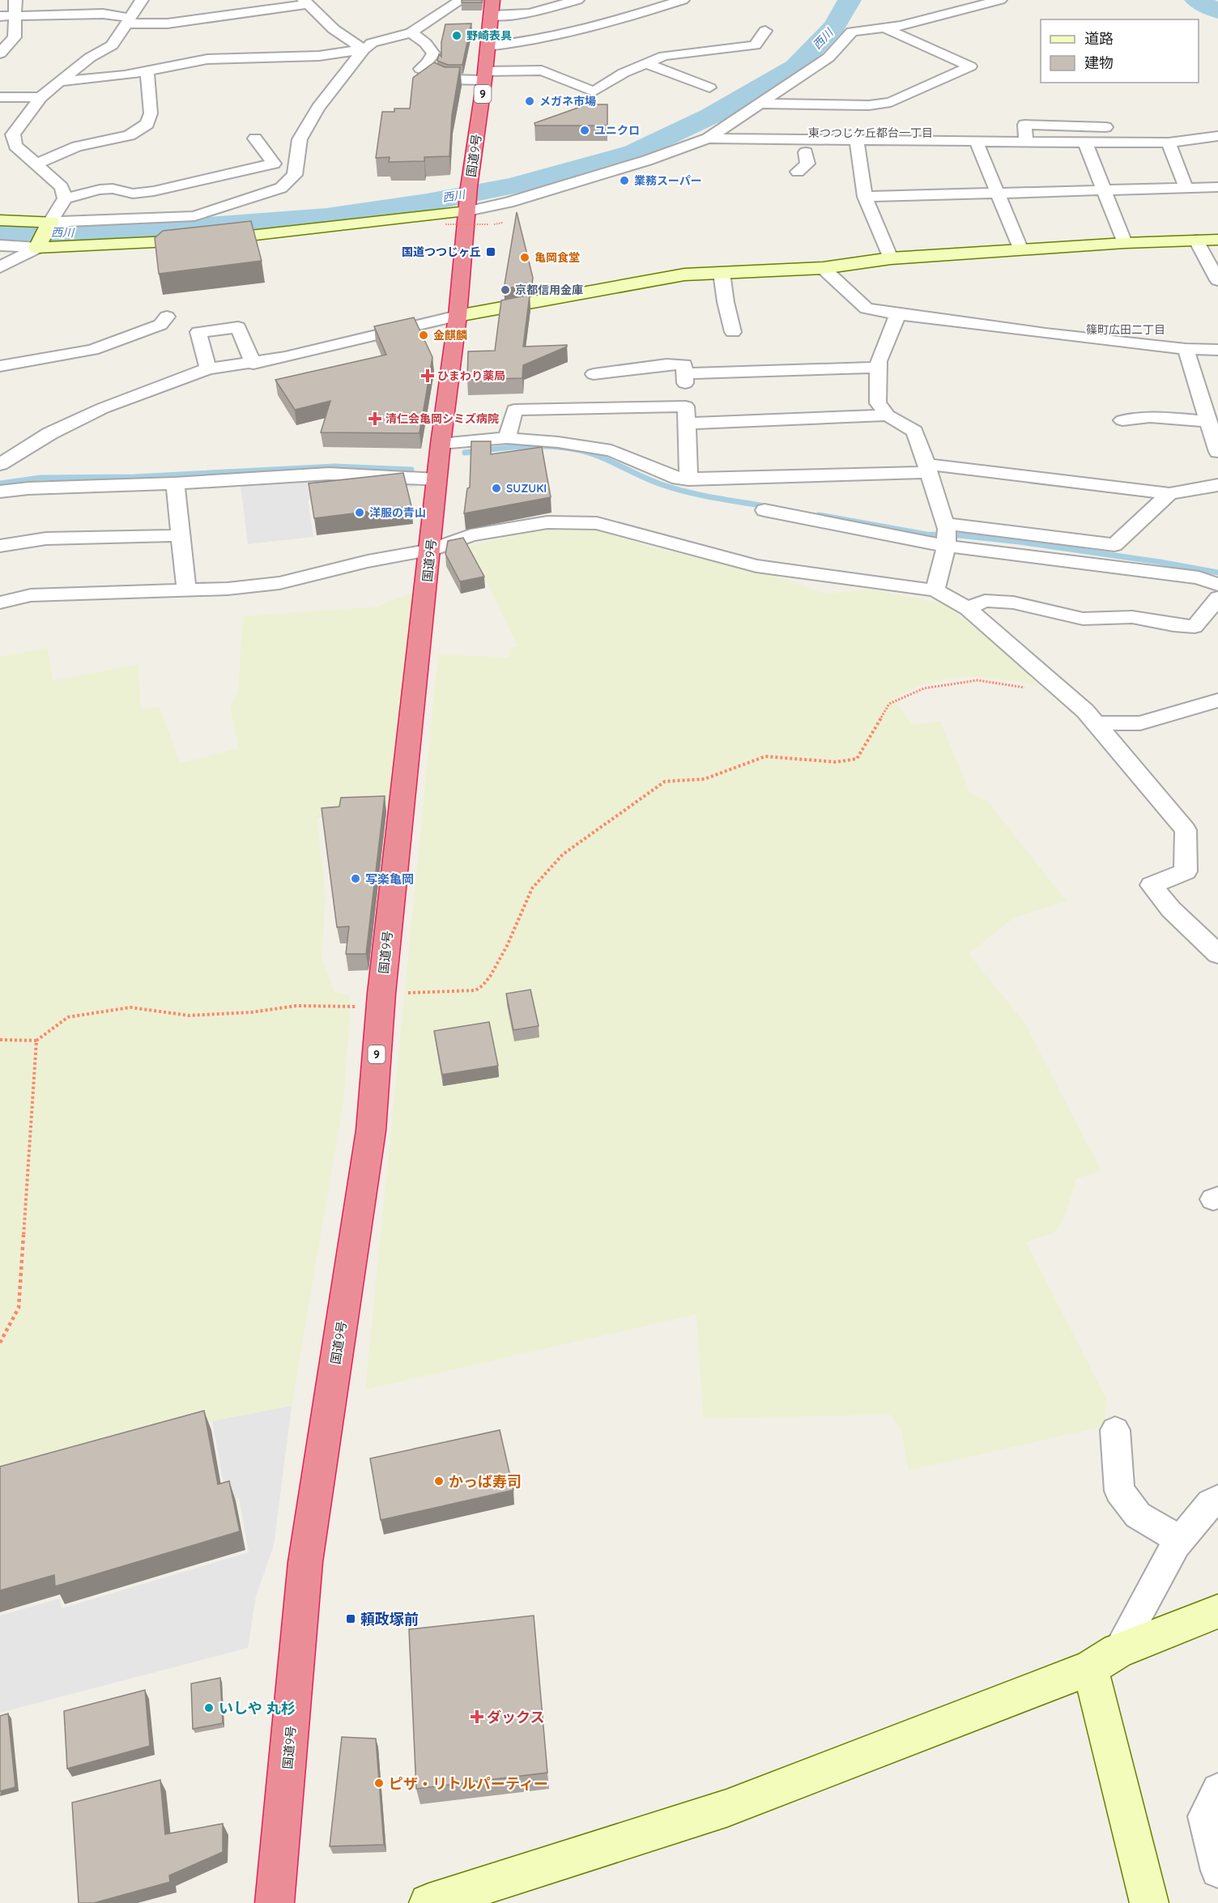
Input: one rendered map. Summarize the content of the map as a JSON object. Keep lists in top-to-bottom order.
{
  "streets": {
    "highway": ["9", "国道9号"]
  },
  "districts": ["東つつじケ丘都台一丁目", "篠町広田二丁目"],
  "water": ["西川"],
  "places": {
    "other": [
      "野崎表具",
      "メガネ市場",
      "ユニクロ",
      "業務スーパー",
      "亀岡食堂",
      "京都信用金庫",
      "金麒麟",
      "SUZUKI",
      "洋服の青山",
      "写楽亀岡",
      "かっぱ寿司",
      "いしや 丸杉",
      "ピザ・リトルパーティー"
    ],
    "transit": ["国道つつじヶ丘", "頼政塚前"],
    "health": ["ひまわり薬局", "清仁会亀岡シミズ病院", "ダックス"]
  },
  "legend": ["道路", "建物"]
}
